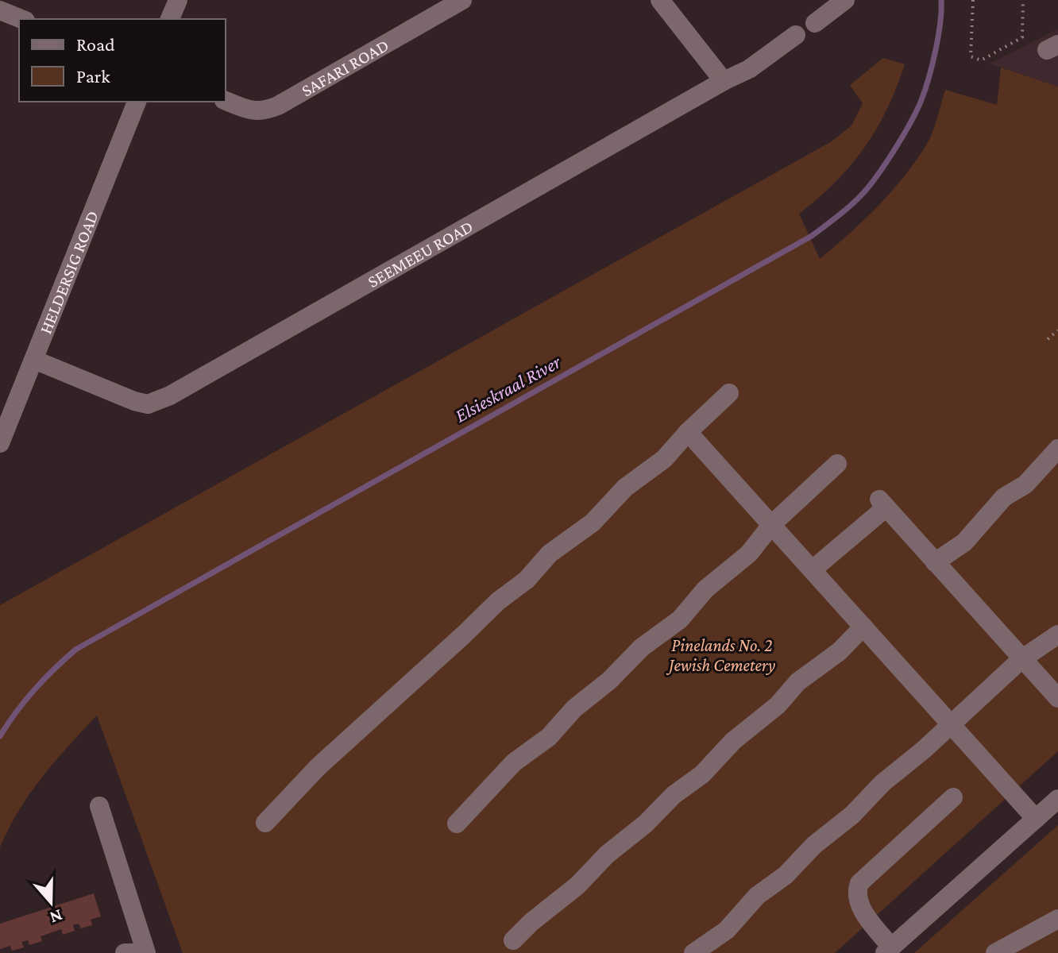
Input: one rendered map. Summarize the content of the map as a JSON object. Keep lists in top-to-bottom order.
{
  "streets": {
    "street": ["SAFARI ROAD", "SEEMEEU ROAD", "HELDERSIG ROAD"]
  },
  "crossings": [
    ["SEEMEEU ROAD", "HELDERSIG ROAD"]
  ],
  "water": ["Elsieskraal River"],
  "parks": ["Pinelands No. 2 Jewish Cemetery"],
  "legend": ["Road", "Park"],
  "north": "bottom"
}
